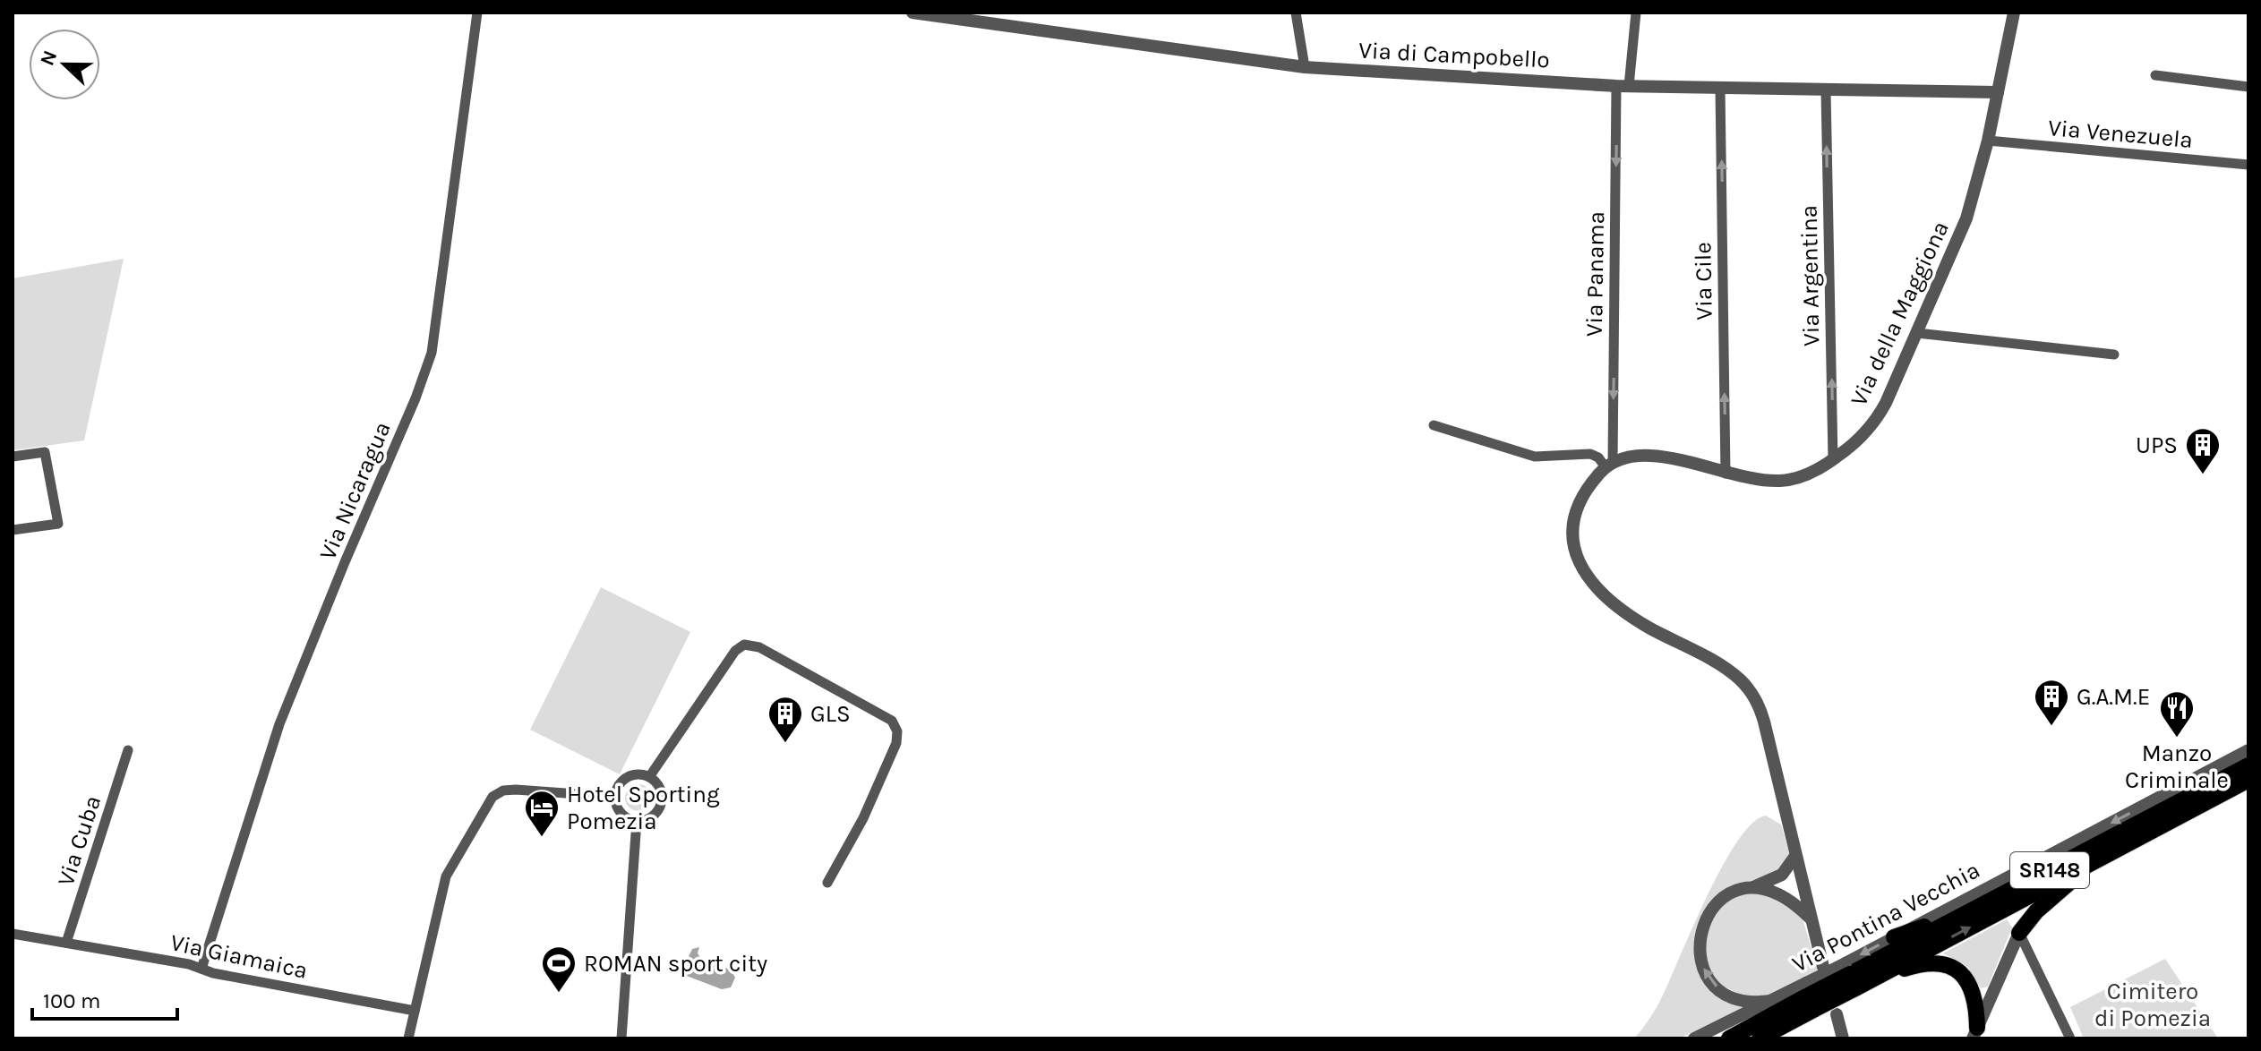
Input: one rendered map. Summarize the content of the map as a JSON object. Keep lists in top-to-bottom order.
{
  "streets": {
    "highway": ["SR148"],
    "street": [
      "Via di Campobello",
      "Via Venezuela",
      "Via Panama",
      "Via Argentina",
      "Via Cile",
      "Via della Maggiona",
      "Via Nicaragua",
      "Via Cuba",
      "Via Pontina Vecchia",
      "Via Giamaica"
    ]
  },
  "crossings": [
    ["Via di Campobello", "Via Panama"],
    ["Via di Campobello", "Via Argentina"],
    ["Via di Campobello", "Via Cile"],
    ["Via di Campobello", "Via della Maggiona"],
    ["Via Venezuela", "Via della Maggiona"],
    ["Via Panama", "Via della Maggiona"],
    ["Via Argentina", "Via della Maggiona"],
    ["Via Cile", "Via della Maggiona"],
    ["Via Nicaragua", "Via Giamaica"],
    ["Via Cuba", "Via Giamaica"],
    ["SR148", "Via Pontina Vecchia"]
  ],
  "one_way": [
    "Via Panama",
    "Via Argentina",
    "Via Cile",
    "Via Pontina Vecchia"
  ],
  "parks": ["Cimitero di Pomezia"],
  "places": {
    "building": ["UPS", "G.A.M.E", "GLS"],
    "restaurant": ["Manzo Criminale"],
    "hotel": ["Hotel Sporting Pomezia"],
    "sports": ["ROMAN sport city"]
  },
  "scale_bar": "100 m",
  "north": "left"
}
